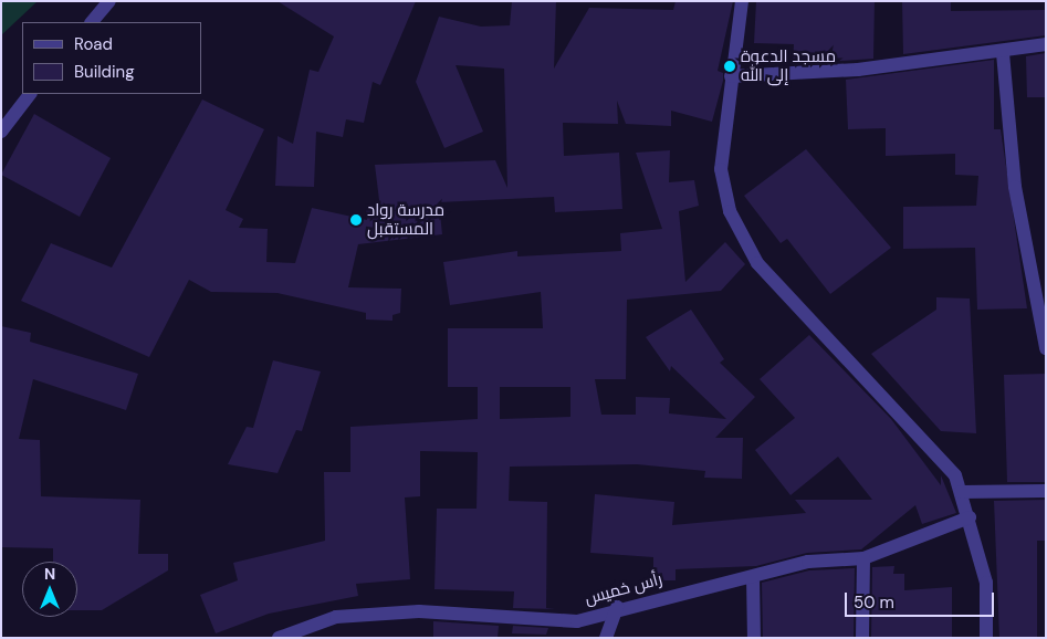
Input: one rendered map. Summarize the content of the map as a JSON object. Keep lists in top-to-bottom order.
{
  "streets": {
    "street": ["رأس خميس"]
  },
  "places": ["مسجد الدعوة إلى الله", "مدرسة رواد المستقبل"],
  "legend": ["Road", "Building"],
  "scale_bar": "50 m",
  "north": "top"
}
